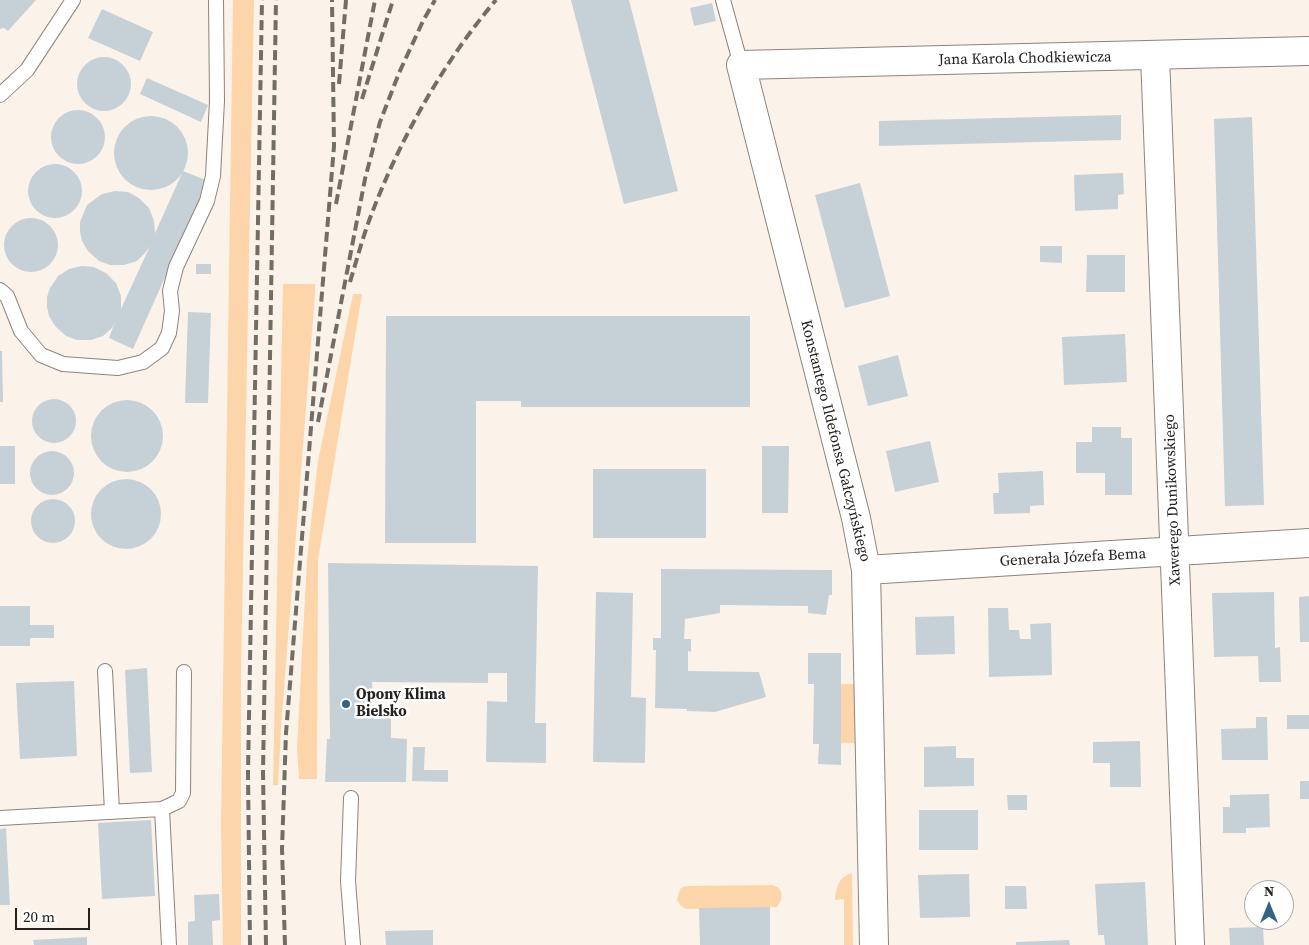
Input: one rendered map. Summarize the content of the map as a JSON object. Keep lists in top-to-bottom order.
{
  "streets": {
    "street": [
      "Jana Karola Chodkiewicza",
      "Konstantego Ildefonsa Gałczyńskiego",
      "Xawerego Dunikowskiego",
      "Generała Józefa Bema"
    ]
  },
  "crossings": [
    ["Jana Karola Chodkiewicza", "Konstantego Ildefonsa Gałczyńskiego"],
    ["Jana Karola Chodkiewicza", "Xawerego Dunikowskiego"],
    ["Konstantego Ildefonsa Gałczyńskiego", "Generała Józefa Bema"],
    ["Xawerego Dunikowskiego", "Generała Józefa Bema"]
  ],
  "places": ["Opony Klima Bielsko"],
  "scale_bar": "20 m",
  "north": "top"
}
